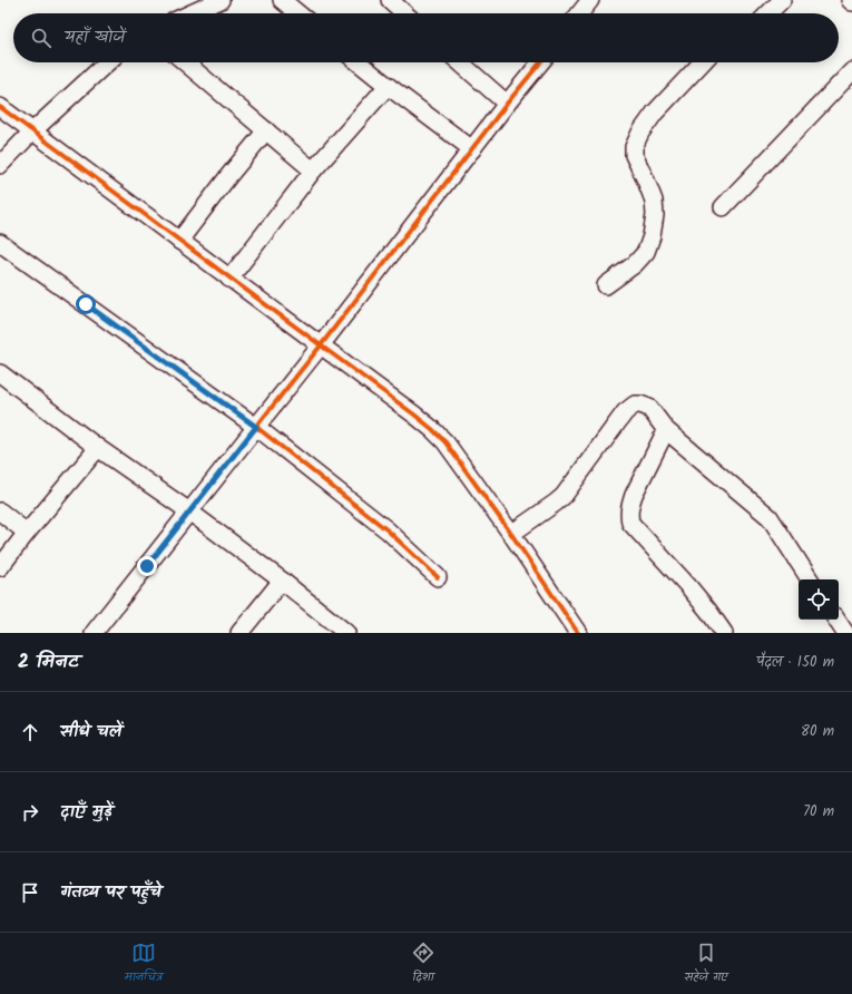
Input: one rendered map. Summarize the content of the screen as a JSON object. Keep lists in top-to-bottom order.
{
  "page": {
    "search": "यहाँ खोजें",
    "heading": ["2 मिनट", "पैदल · 150 m"],
    "list": [
      ["सीधे चलें", "80 m"],
      ["दाएँ मुड़ें", "70 m"],
      "गंतव्य पर पहुँचे"
    ],
    "nav": ["मानचित्र", "दिशा", "सहेजे गए"]
  }
}
